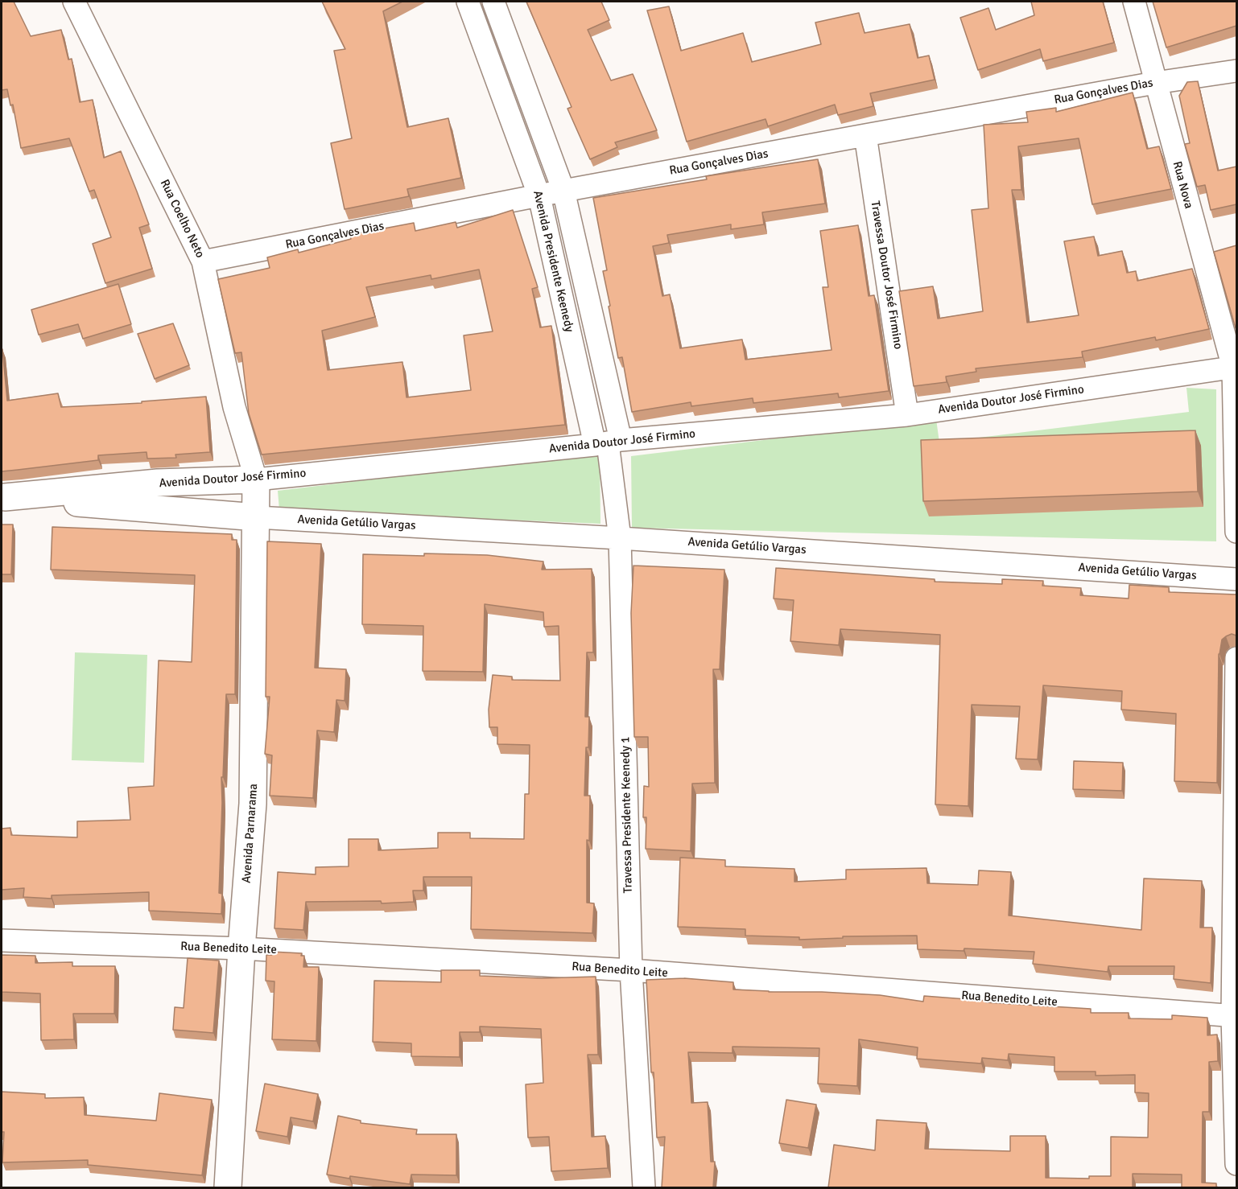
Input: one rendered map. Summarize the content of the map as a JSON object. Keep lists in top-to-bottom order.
{
  "streets": {
    "street": [
      "Rua Gonçalves Dias",
      "Rua Nova",
      "Rua Coelho Neto",
      "Avenida Presidente Keenedy",
      "Travessa Doutor José Firmino",
      "Avenida Doutor José Firmino",
      "Avenida Getúlio Vargas",
      "Travessa Presidente Keenedy 1",
      "Avenida Parnarama",
      "Rua Benedito Leite"
    ]
  },
  "crossings": [
    ["Rua Gonçalves Dias", "Rua Nova"],
    ["Rua Gonçalves Dias", "Rua Coelho Neto"],
    ["Rua Gonçalves Dias", "Avenida Presidente Keenedy"],
    ["Rua Gonçalves Dias", "Travessa Doutor José Firmino"],
    ["Rua Nova", "Avenida Doutor José Firmino"],
    ["Rua Coelho Neto", "Avenida Doutor José Firmino"],
    ["Rua Coelho Neto", "Avenida Parnarama"],
    ["Avenida Presidente Keenedy", "Avenida Doutor José Firmino"],
    ["Avenida Presidente Keenedy", "Travessa Presidente Keenedy 1"],
    ["Travessa Doutor José Firmino", "Avenida Doutor José Firmino"],
    ["Avenida Doutor José Firmino", "Avenida Getúlio Vargas"],
    ["Avenida Doutor José Firmino", "Travessa Presidente Keenedy 1"],
    ["Avenida Doutor José Firmino", "Avenida Parnarama"],
    ["Avenida Getúlio Vargas", "Travessa Presidente Keenedy 1"],
    ["Avenida Getúlio Vargas", "Avenida Parnarama"],
    ["Travessa Presidente Keenedy 1", "Rua Benedito Leite"],
    ["Avenida Parnarama", "Rua Benedito Leite"]
  ]
}
